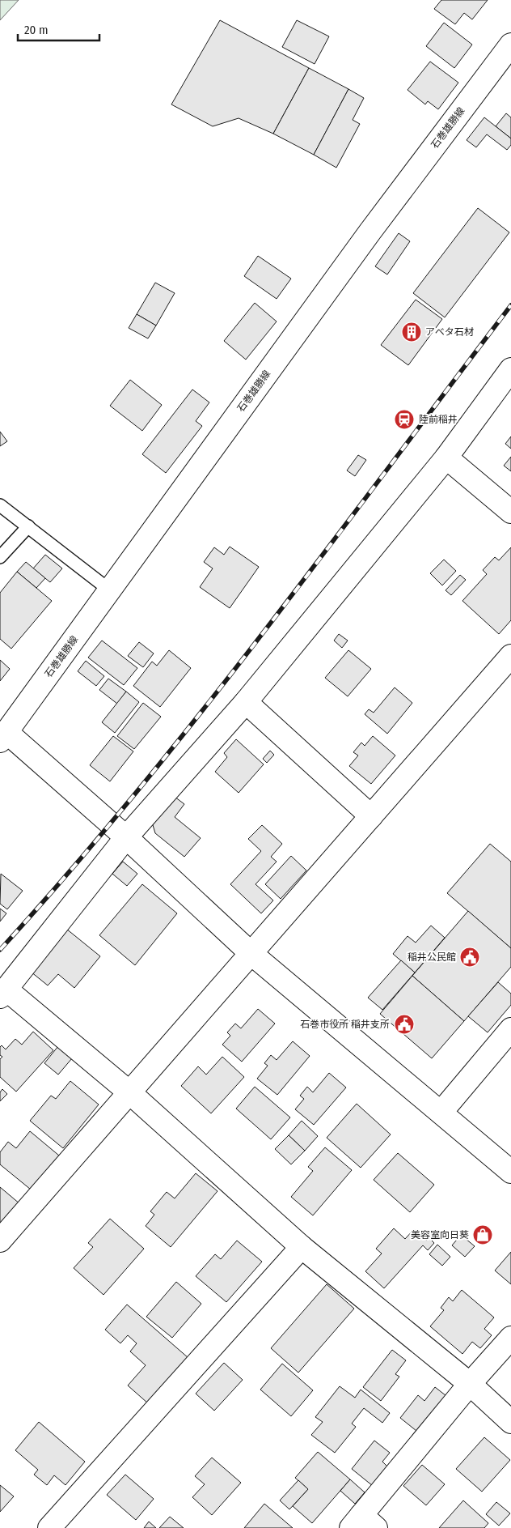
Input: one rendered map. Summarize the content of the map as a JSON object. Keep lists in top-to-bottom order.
{
  "streets": {
    "street": ["石巻雄勝線"]
  },
  "places": {
    "building": ["アベタ石材"],
    "station": ["陸前稲井"],
    "public building": ["稲井公民館", "石巻市役所 稲井支所"],
    "shop": ["美容室向日葵"]
  },
  "scale_bar": "20 m"
}
